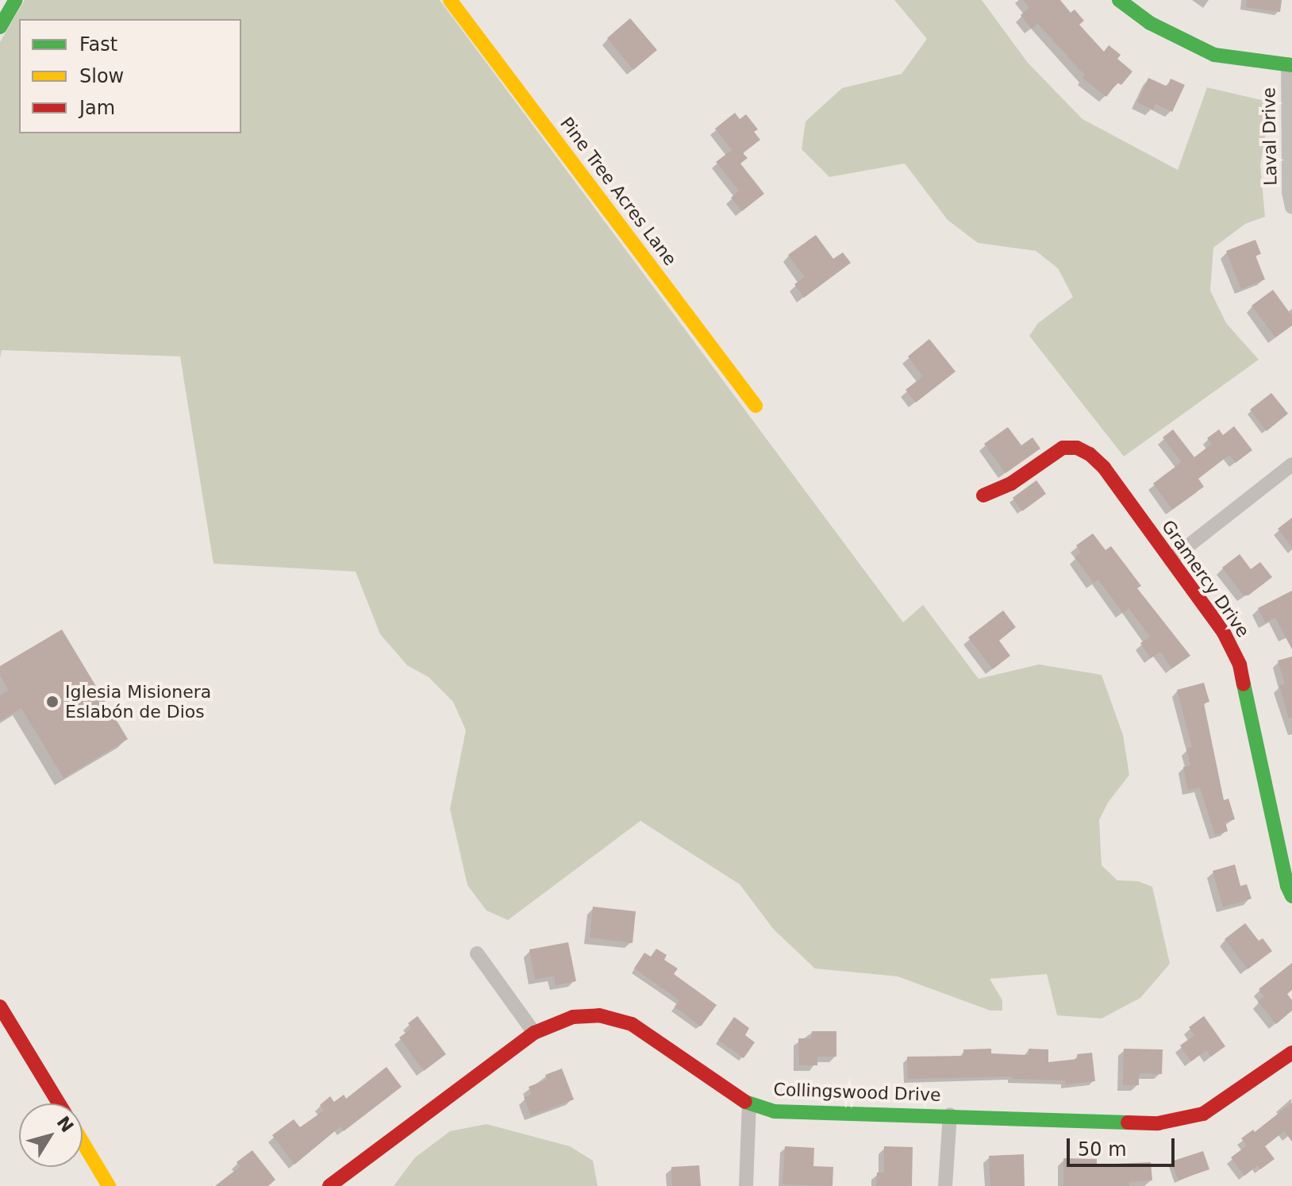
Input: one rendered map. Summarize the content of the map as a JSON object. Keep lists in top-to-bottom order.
{
  "streets": {
    "street": [
      "Laval Drive",
      "Pine Tree Acres Lane",
      "Gramercy Drive",
      "Collingswood Drive"
    ]
  },
  "places": ["Iglesia Misionera Eslabón de Dios"],
  "legend": ["Fast", "Slow", "Jam"],
  "scale_bar": "50 m",
  "north": "top right"
}
